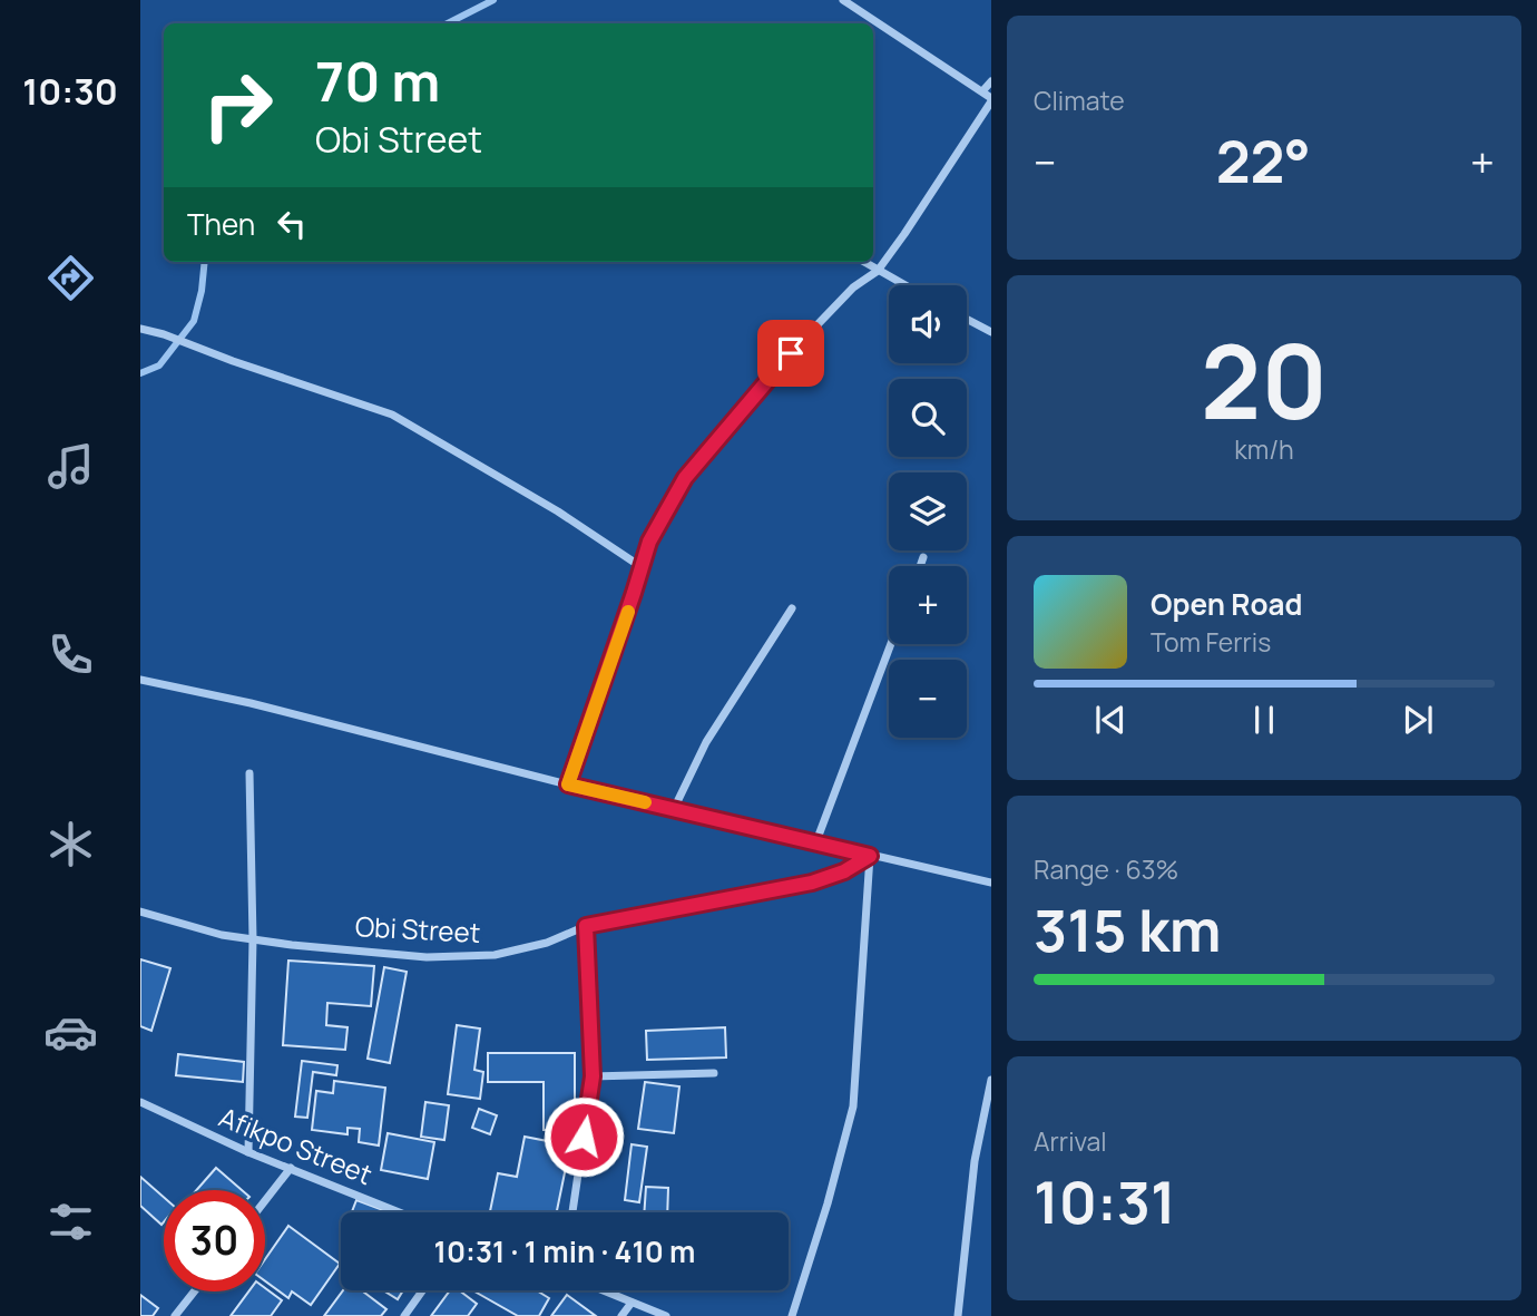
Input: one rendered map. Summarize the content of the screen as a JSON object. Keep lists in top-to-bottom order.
{
  "streets": {
    "street": ["Obi Street", "Afikpo Street"]
  },
  "page": {
    "tabs": "10:30",
    "tile": [
      "Climate",
      ["20", "km/h"],
      ["Range · 63%", "315 km"],
      ["Arrival", "10:31"]
    ],
    "turn": ["70 m", "Obi Street"],
    "heat": ["−", "22°", "+"],
    "then": "Then",
    "map_buttons": ["+", "−"],
    "song": ["Open Road", "Tom Ferris"],
    "limit": "30",
    "trip": "10:31 · 1 min · 410 m"
  }
}
